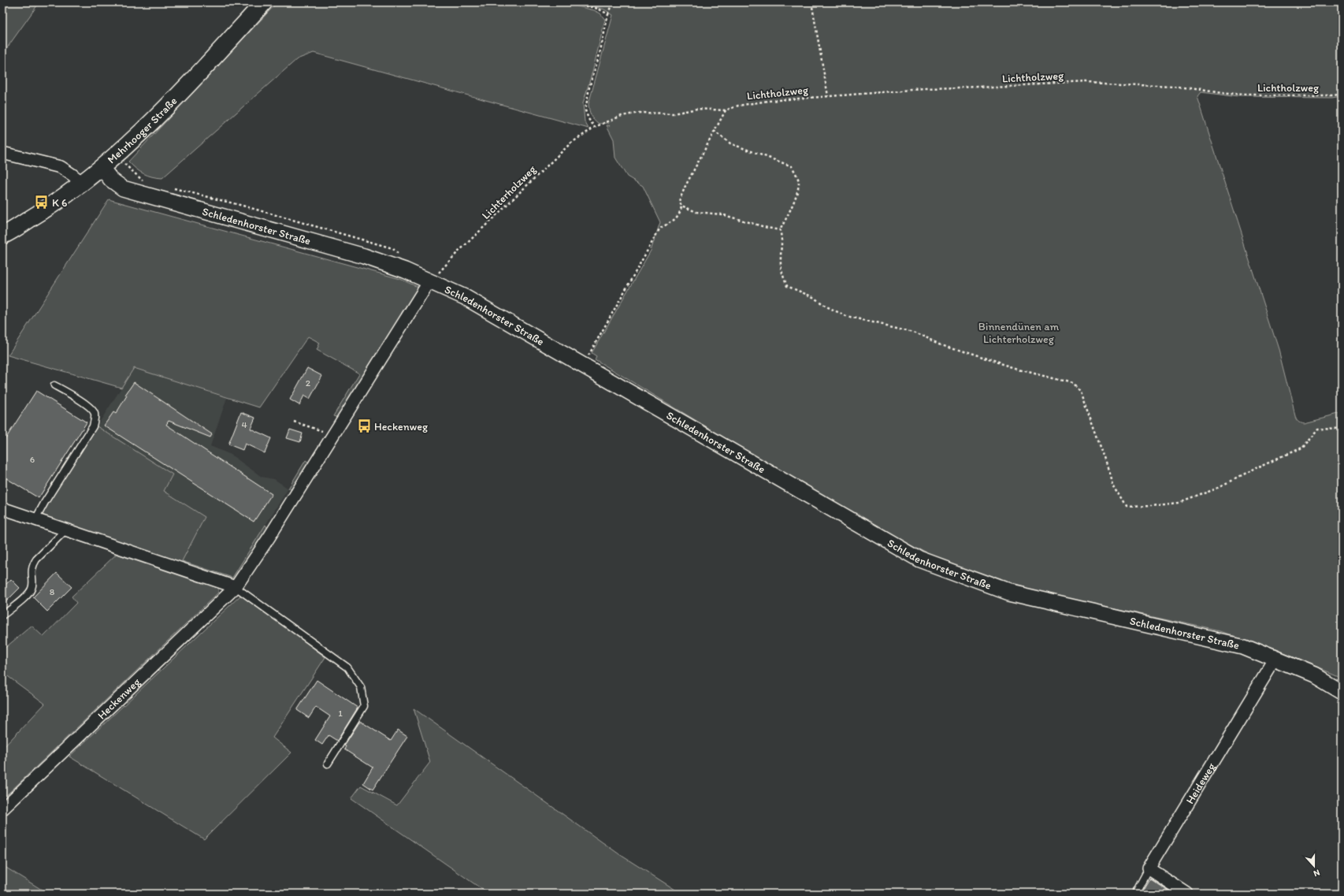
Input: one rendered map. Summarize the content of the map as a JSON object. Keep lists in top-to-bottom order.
{
  "streets": {
    "main road": ["Mehrhooger Straße"],
    "street": ["Schledenhorster Straße", "Heckenweg", "Heideweg"],
    "path": ["Lichtholzweg", "Lichterholzweg"]
  },
  "crossings": [
    ["Lichtholzweg", "Lichterholzweg"],
    ["Mehrhooger Straße", "Schledenhorster Straße"],
    ["Lichterholzweg", "Schledenhorster Straße"],
    ["Lichterholzweg", "Heckenweg"],
    ["Schledenhorster Straße", "Heckenweg"],
    ["Schledenhorster Straße", "Heideweg"]
  ],
  "parks": ["Binnendünen am Lichterholzweg"],
  "places": {
    "bus stop": ["K 6", "Heckenweg"]
  },
  "house_numbers": [
    "2",
    "4",
    "6",
    "8",
    "1"
  ],
  "north": "bottom"
}
